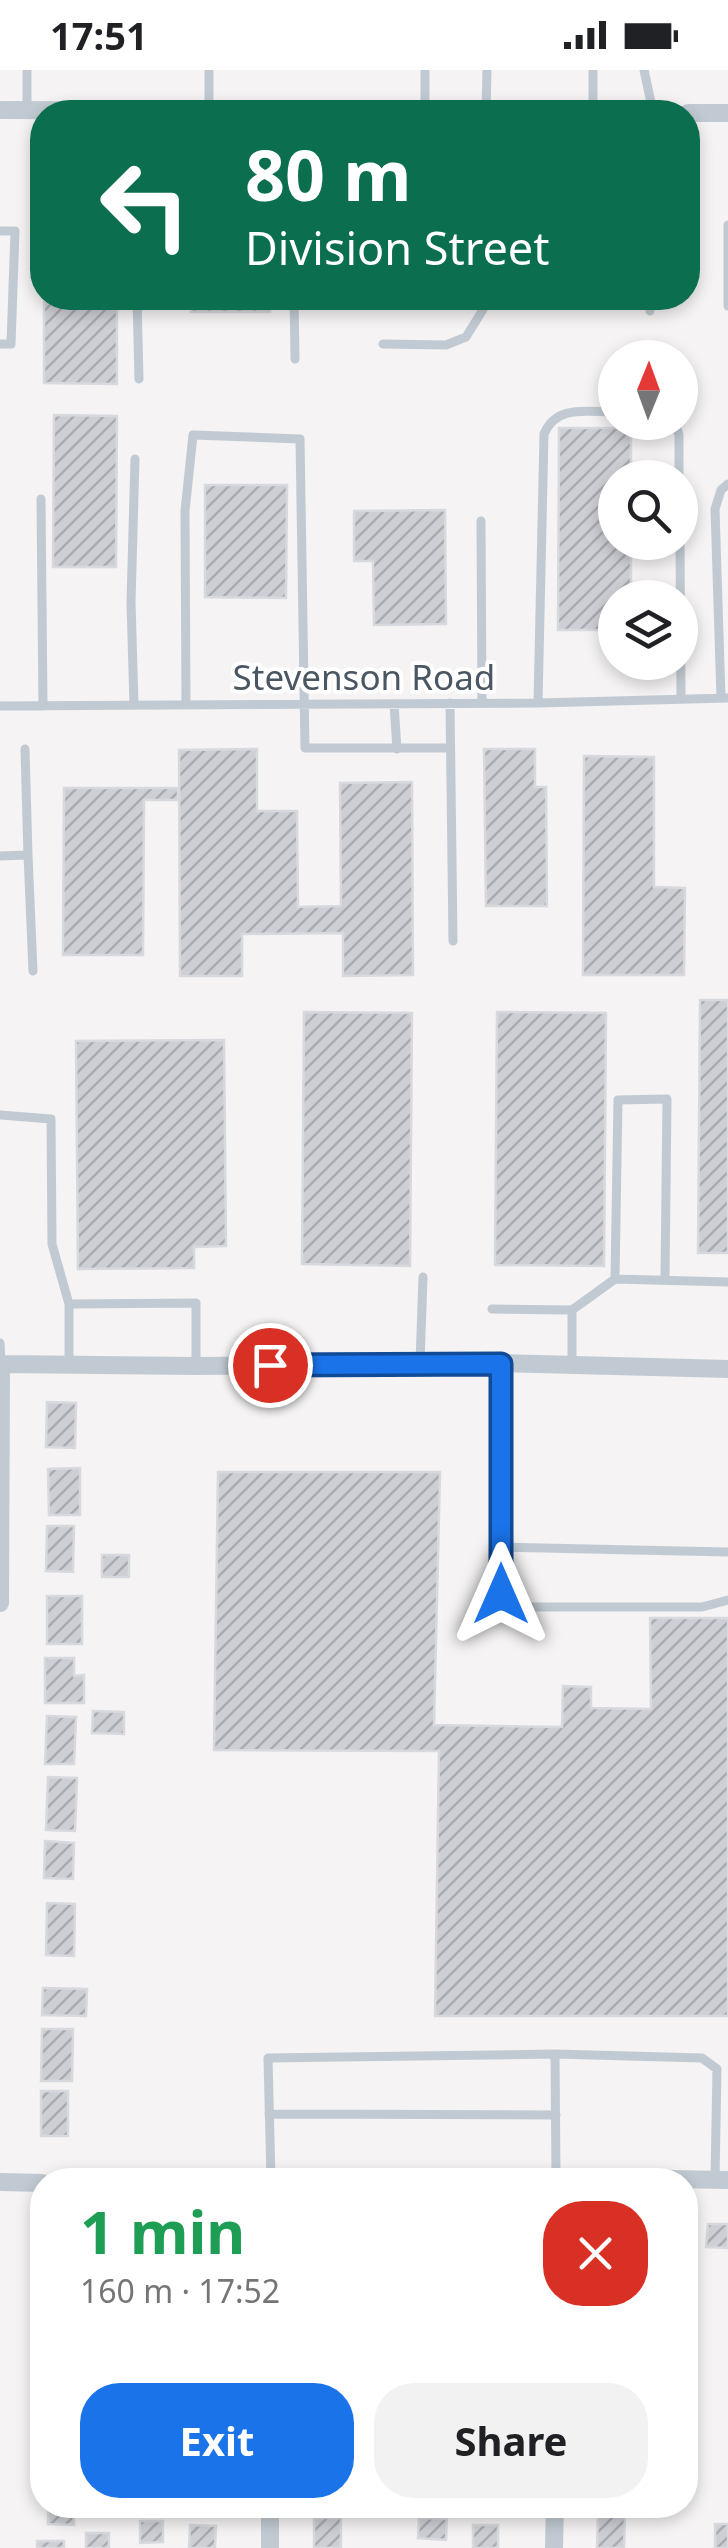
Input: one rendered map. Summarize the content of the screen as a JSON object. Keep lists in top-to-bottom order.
{
  "streets": {
    "lane": ["Stevenson Road"]
  },
  "north": "top",
  "page": {
    "status": "17:51",
    "turn": ["80 m", "Division Street"],
    "heading": ["1 min", "160 m · 17:52"],
    "buttons": ["Exit", "Share"]
  }
}
